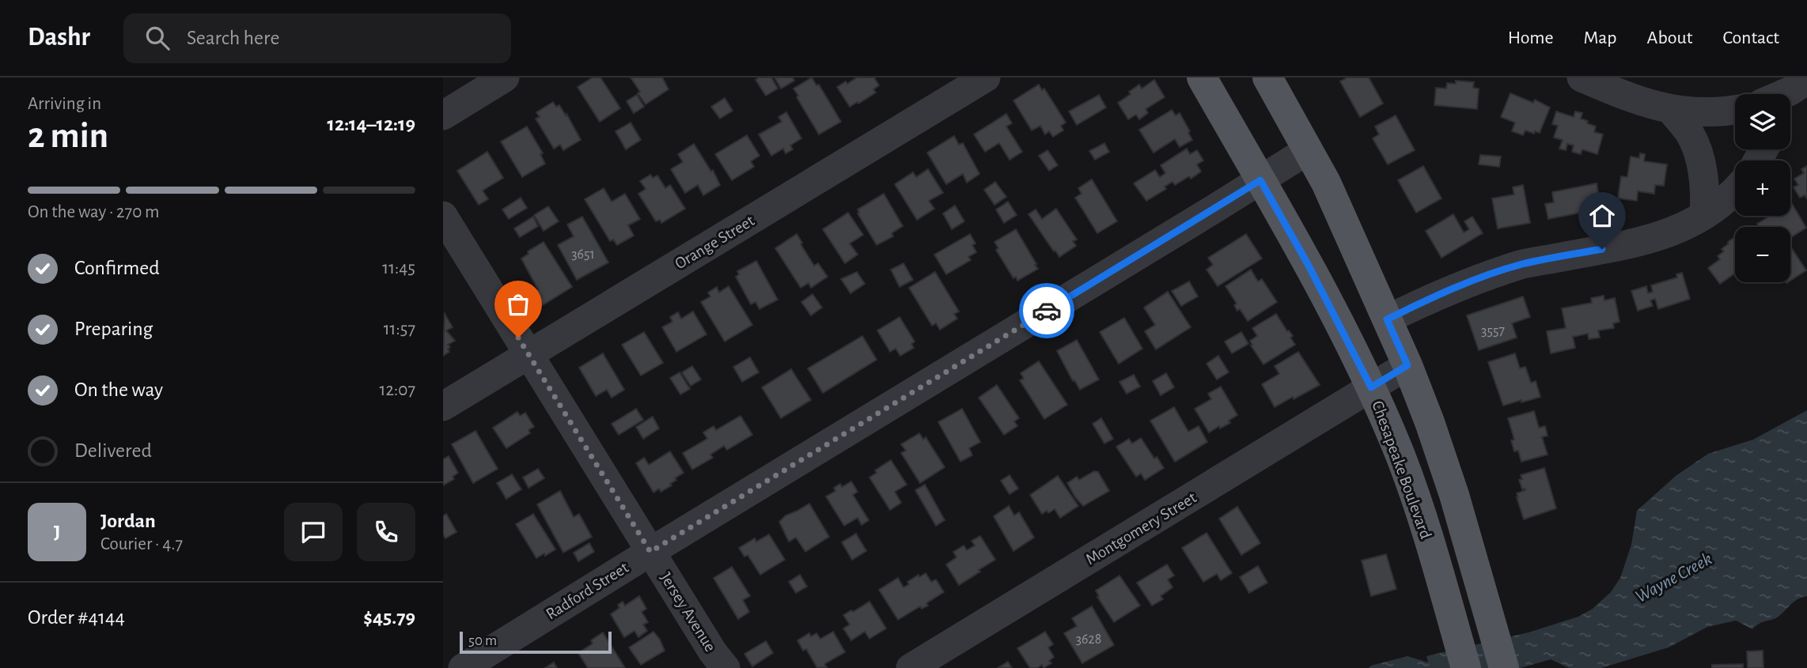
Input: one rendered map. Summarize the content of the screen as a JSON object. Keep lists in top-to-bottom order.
{
  "streets": {
    "main road": ["Chesapeake Boulevard"],
    "street": [
      "Orange Street",
      "Montgomery Street",
      "Radford Street",
      "Jersey Avenue"
    ]
  },
  "crossings": [
    ["Orange Street", "Jersey Avenue"],
    ["Chesapeake Boulevard", "Montgomery Street"],
    ["Chesapeake Boulevard", "Radford Street"],
    ["Radford Street", "Jersey Avenue"]
  ],
  "water": ["Wayne Creek"],
  "house_numbers": ["3651", "3557", "3628"],
  "scale_bar": "50 m",
  "page": {
    "header": "Dashr",
    "search": "Search here",
    "nav": [
      "Home",
      "Map",
      "About",
      "Contact"
    ],
    "heading": ["2 min", "Arriving in", "12:14–12:19"],
    "panel": [
      "Jordan",
      "Courier · 4.7",
      "Order #4144",
      "$45.79"
    ],
    "map_buttons": ["+", "−"],
    "bar": "On the way · 270 m",
    "list": [
      ["Confirmed", "11:45"],
      ["Preparing", "11:57"],
      ["On the way", "12:07"],
      "Delivered"
    ],
    "round": "J",
    "scale": "50 m"
  }
}
